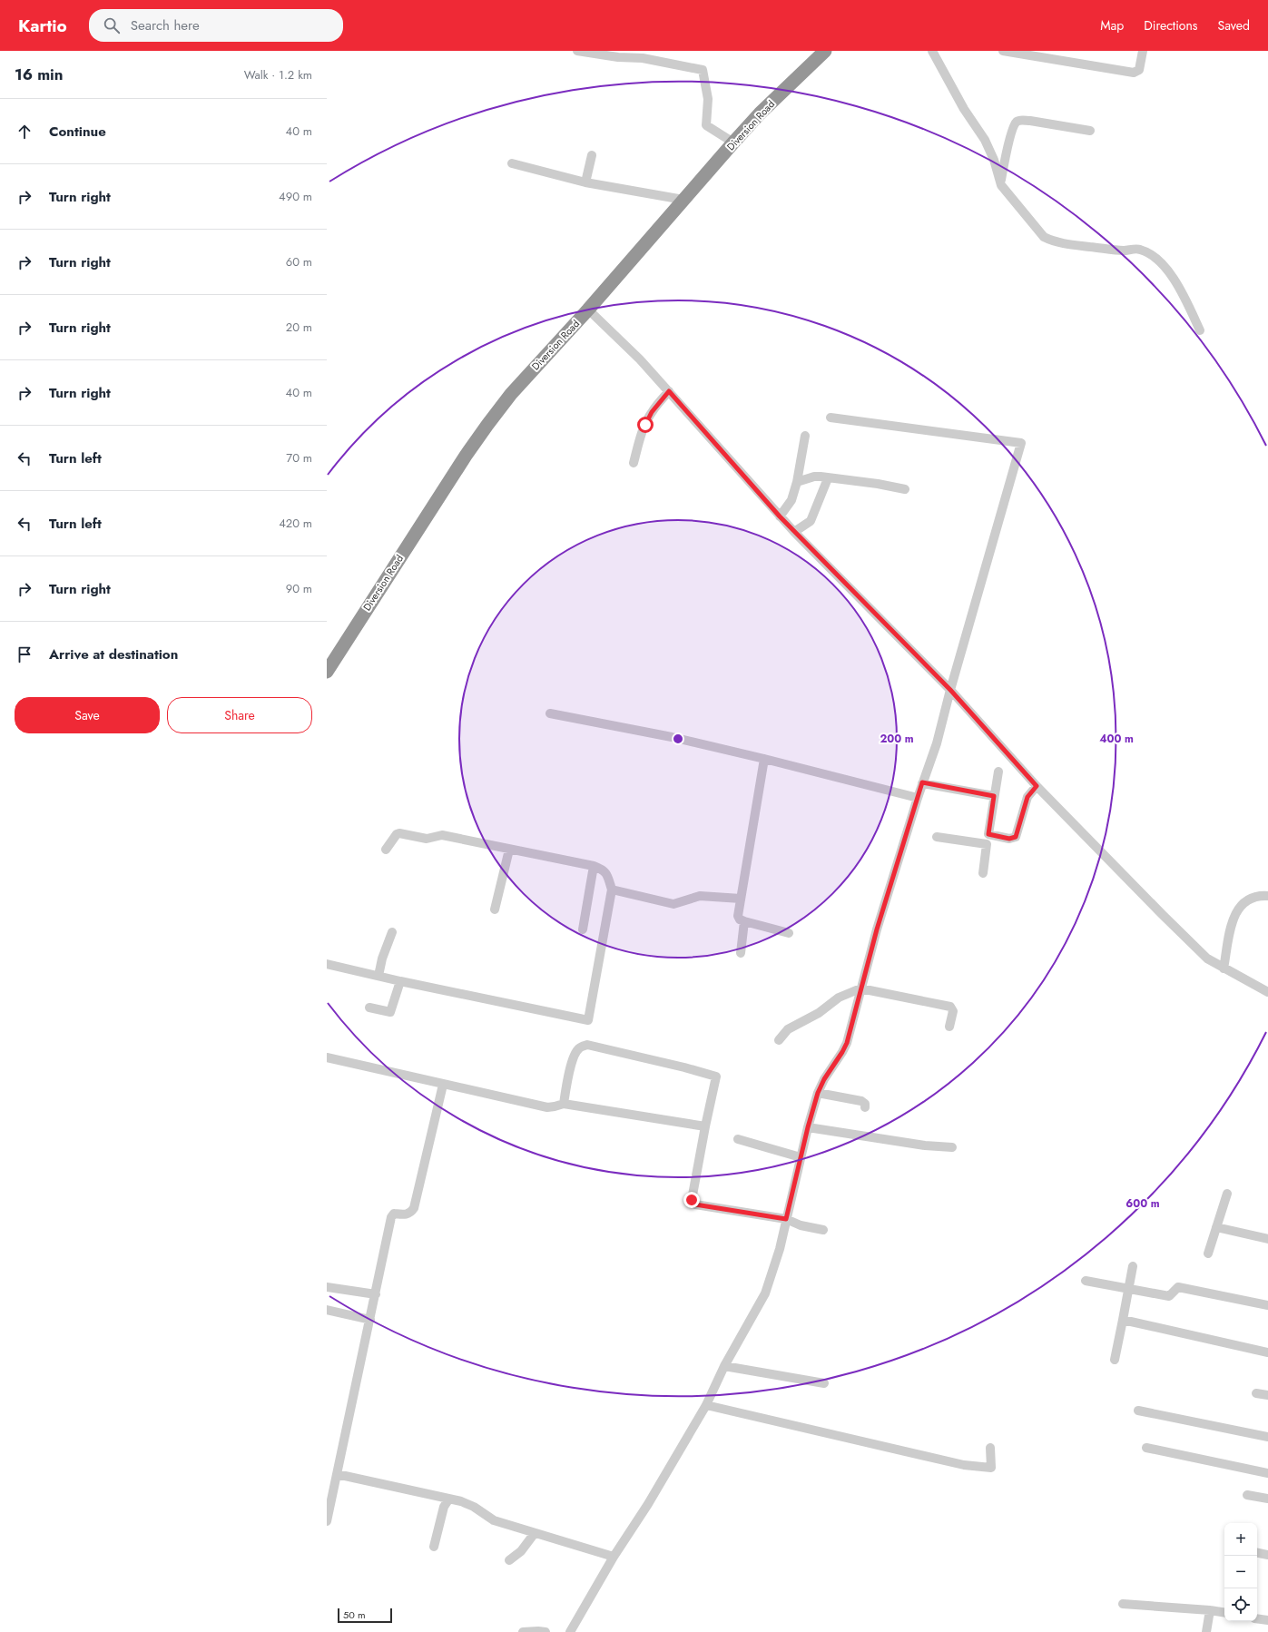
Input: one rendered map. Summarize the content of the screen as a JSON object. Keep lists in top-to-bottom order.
{
  "streets": {
    "highway": ["Diversion Road"]
  },
  "scale_bar": "50 m",
  "page": {
    "header": "Kartio",
    "search": "Search here",
    "nav": ["Map", "Directions", "Saved"],
    "heading": ["16 min", "Walk · 1.2 km"],
    "list": [
      ["Continue", "40 m"],
      ["Turn right", "490 m"],
      ["Turn right", "60 m"],
      ["Turn right", "20 m"],
      ["Turn right", "40 m"],
      ["Turn left", "70 m"],
      ["Turn left", "420 m"],
      ["Turn right", "90 m"],
      "Arrive at destination"
    ],
    "buttons": ["Save", "Share"],
    "map_buttons": ["+", "−"],
    "scale": "50 m"
  },
  "rings": ["200 m", "400 m", "600 m"]
}
